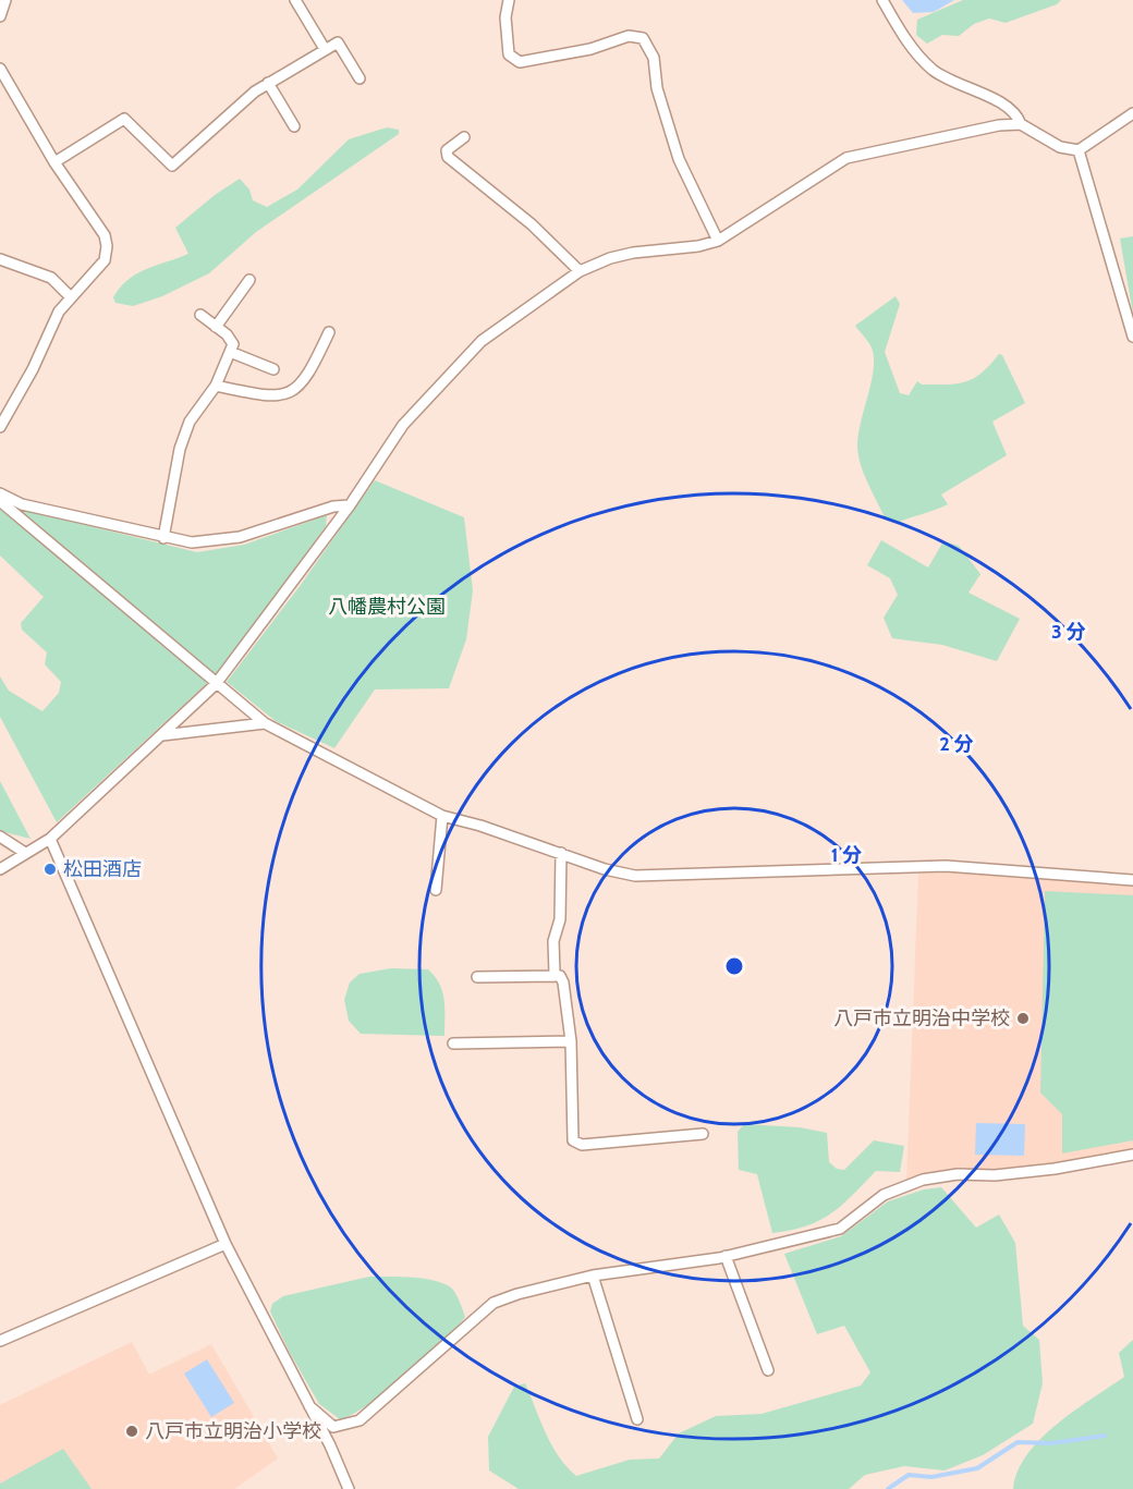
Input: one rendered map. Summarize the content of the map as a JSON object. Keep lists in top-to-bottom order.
{
  "parks": ["八幡農村公園"],
  "places": ["松田酒店", "八戸市立明治中学校", "八戸市立明治小学校"],
  "rings": ["3 分", "2 分", "1 分"]
}
